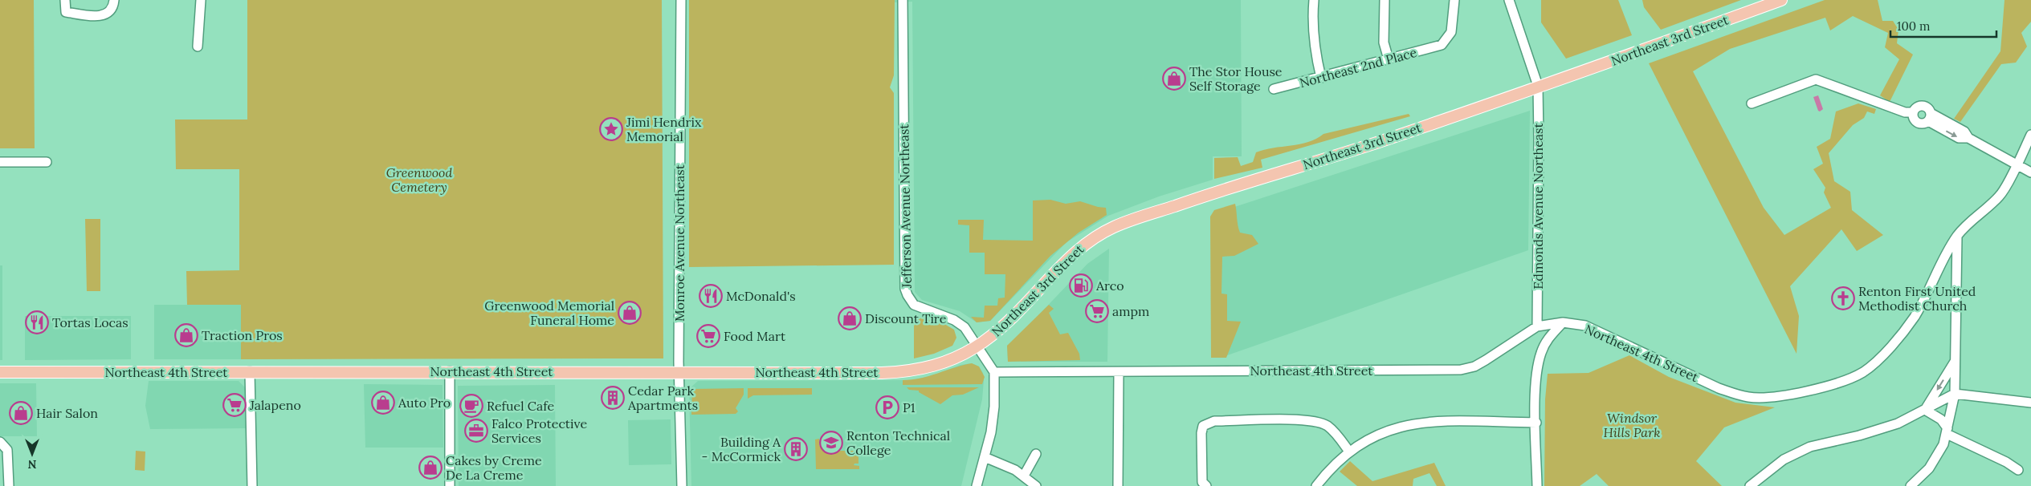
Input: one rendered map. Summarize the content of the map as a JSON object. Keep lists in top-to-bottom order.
{
  "streets": {
    "main road": ["Northeast 3rd Street", "Northeast 4th Street"],
    "street": [
      "Northeast 2nd Place",
      "Jefferson Avenue Northeast",
      "Edmonds Avenue Northeast",
      "Monroe Avenue Northeast"
    ]
  },
  "crossings": [
    ["Northeast 3rd Street", "Jefferson Avenue Northeast"],
    ["Northeast 3rd Street", "Edmonds Avenue Northeast"],
    ["Northeast 3rd Street", "Northeast 4th Street"],
    ["Jefferson Avenue Northeast", "Northeast 4th Street"],
    ["Edmonds Avenue Northeast", "Northeast 4th Street"],
    ["Monroe Avenue Northeast", "Northeast 4th Street"]
  ],
  "parks": ["Greenwood Cemetery", "Windsor Hills Park"],
  "places": {
    "shop": [
      "The Stor House Self Storage",
      "Greenwood Memorial Funeral Home",
      "Discount Tire",
      "Traction Pros",
      "Auto Pro",
      "Hair Salon",
      "Cakes by Creme De La Creme"
    ],
    "place": ["Jimi Hendrix Memorial"],
    "fuel station": ["Arco"],
    "restaurant": ["McDonald's", "Tortas Locas"],
    "church": ["Renton First United Methodist Church"],
    "supermarket": ["ampm", "Food Mart", "Jalapeno"],
    "building": ["Cedar Park Apartments", "Building A - McCormick"],
    "cafe": ["Refuel Cafe"],
    "parking": ["P1"],
    "office": ["Falco Protective Services"],
    "school or university": ["Renton Technical College"]
  },
  "scale_bar": "100 m",
  "north": "bottom"
}
